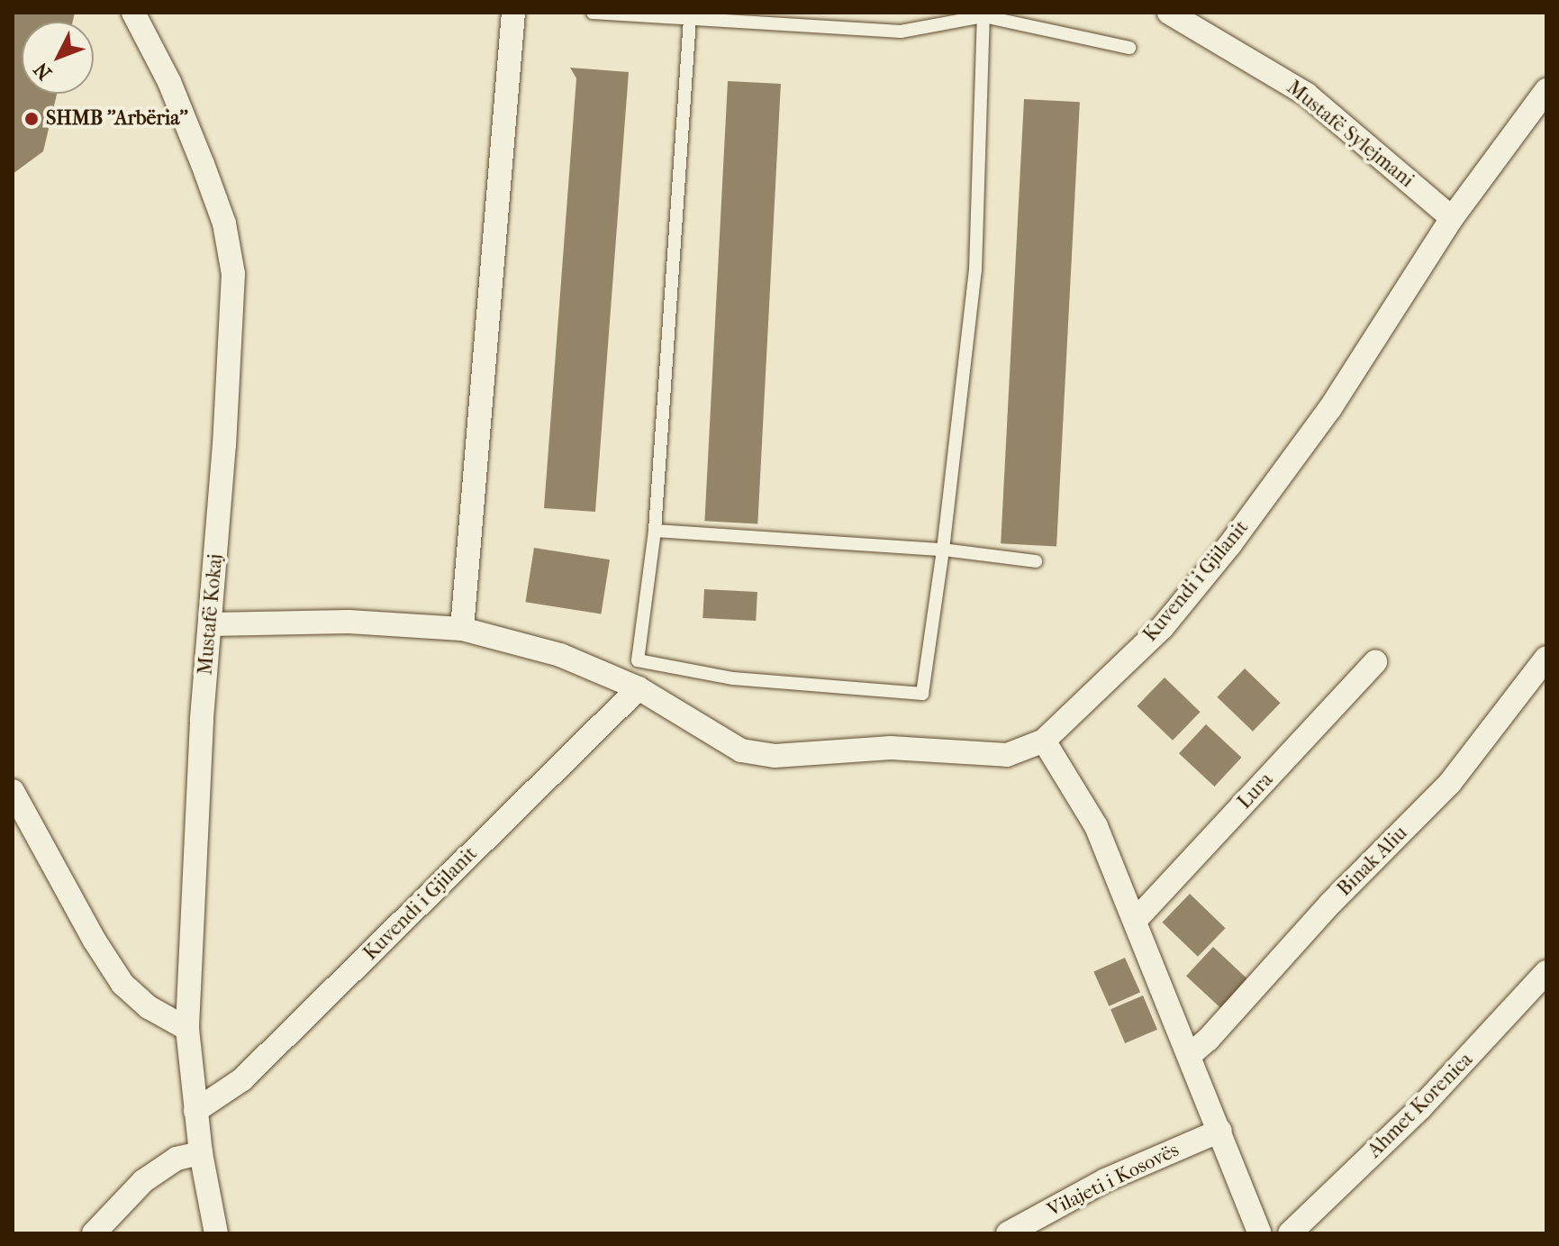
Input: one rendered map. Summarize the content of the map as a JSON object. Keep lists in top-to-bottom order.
{
  "streets": {
    "street": [
      "Mustafë Sylejmani",
      "Kuvendi i Gjilanit",
      "Mustafë Kokaj",
      "Lura",
      "Binak Aliu",
      "Ahmet Korenica",
      "Vilajeti i Kosovës"
    ]
  },
  "crossings": [
    ["Mustafë Sylejmani", "Kuvendi i Gjilanit"],
    ["Kuvendi i Gjilanit", "Mustafë Kokaj"]
  ],
  "places": ["SHMB ''Arbëria''"],
  "north": "bottom left"
}
